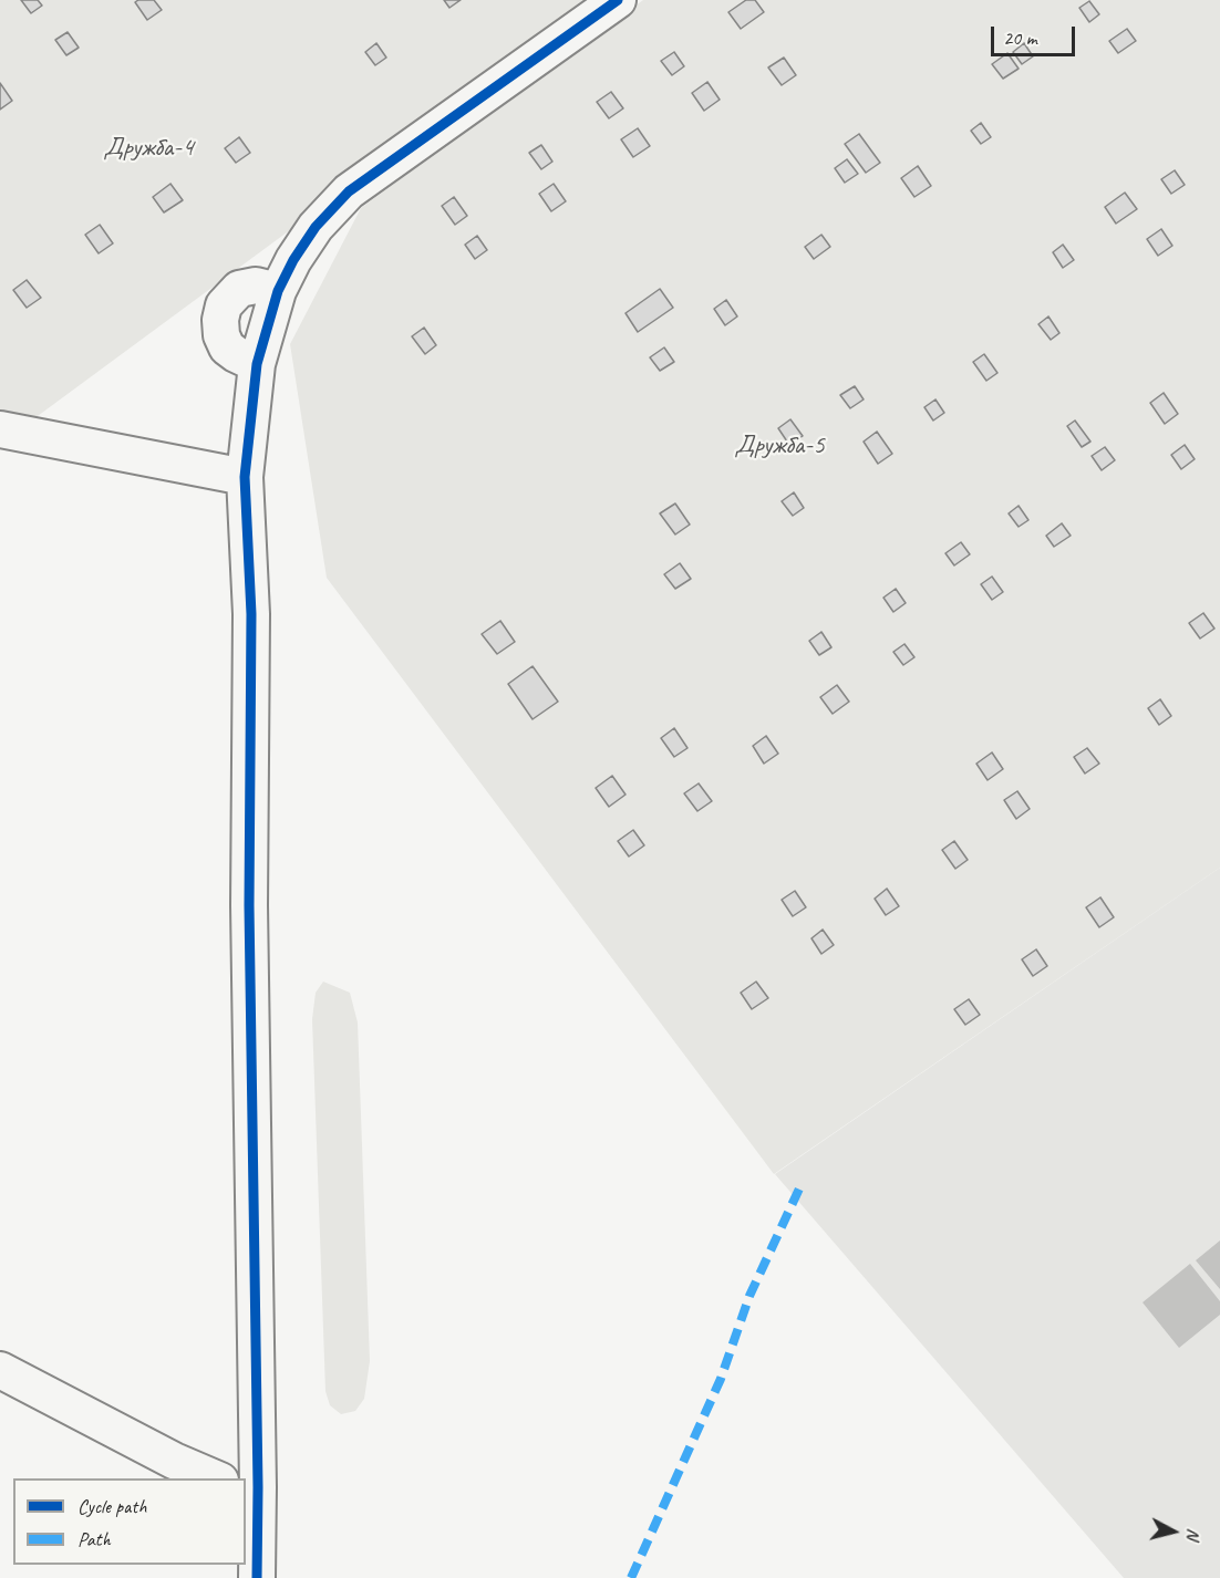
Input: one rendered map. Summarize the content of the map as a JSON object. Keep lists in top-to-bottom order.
{
  "parks": ["Дружба-4", "Дружба-5"],
  "legend": ["Cycle path", "Path"],
  "scale_bar": "20 m",
  "north": "right"
}
